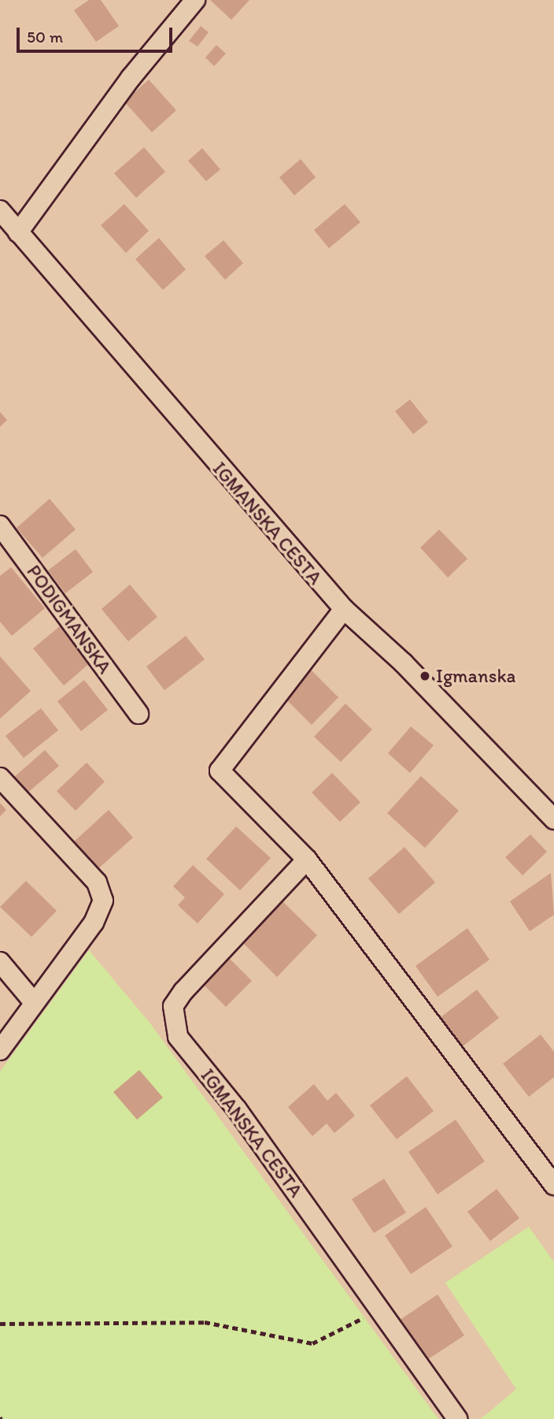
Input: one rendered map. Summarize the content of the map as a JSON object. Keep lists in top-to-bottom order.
{
  "streets": {
    "street": ["IGMANSKA CESTA", "PODIGMANSKA"]
  },
  "places": ["Igmanska"],
  "scale_bar": "50 m"
}
